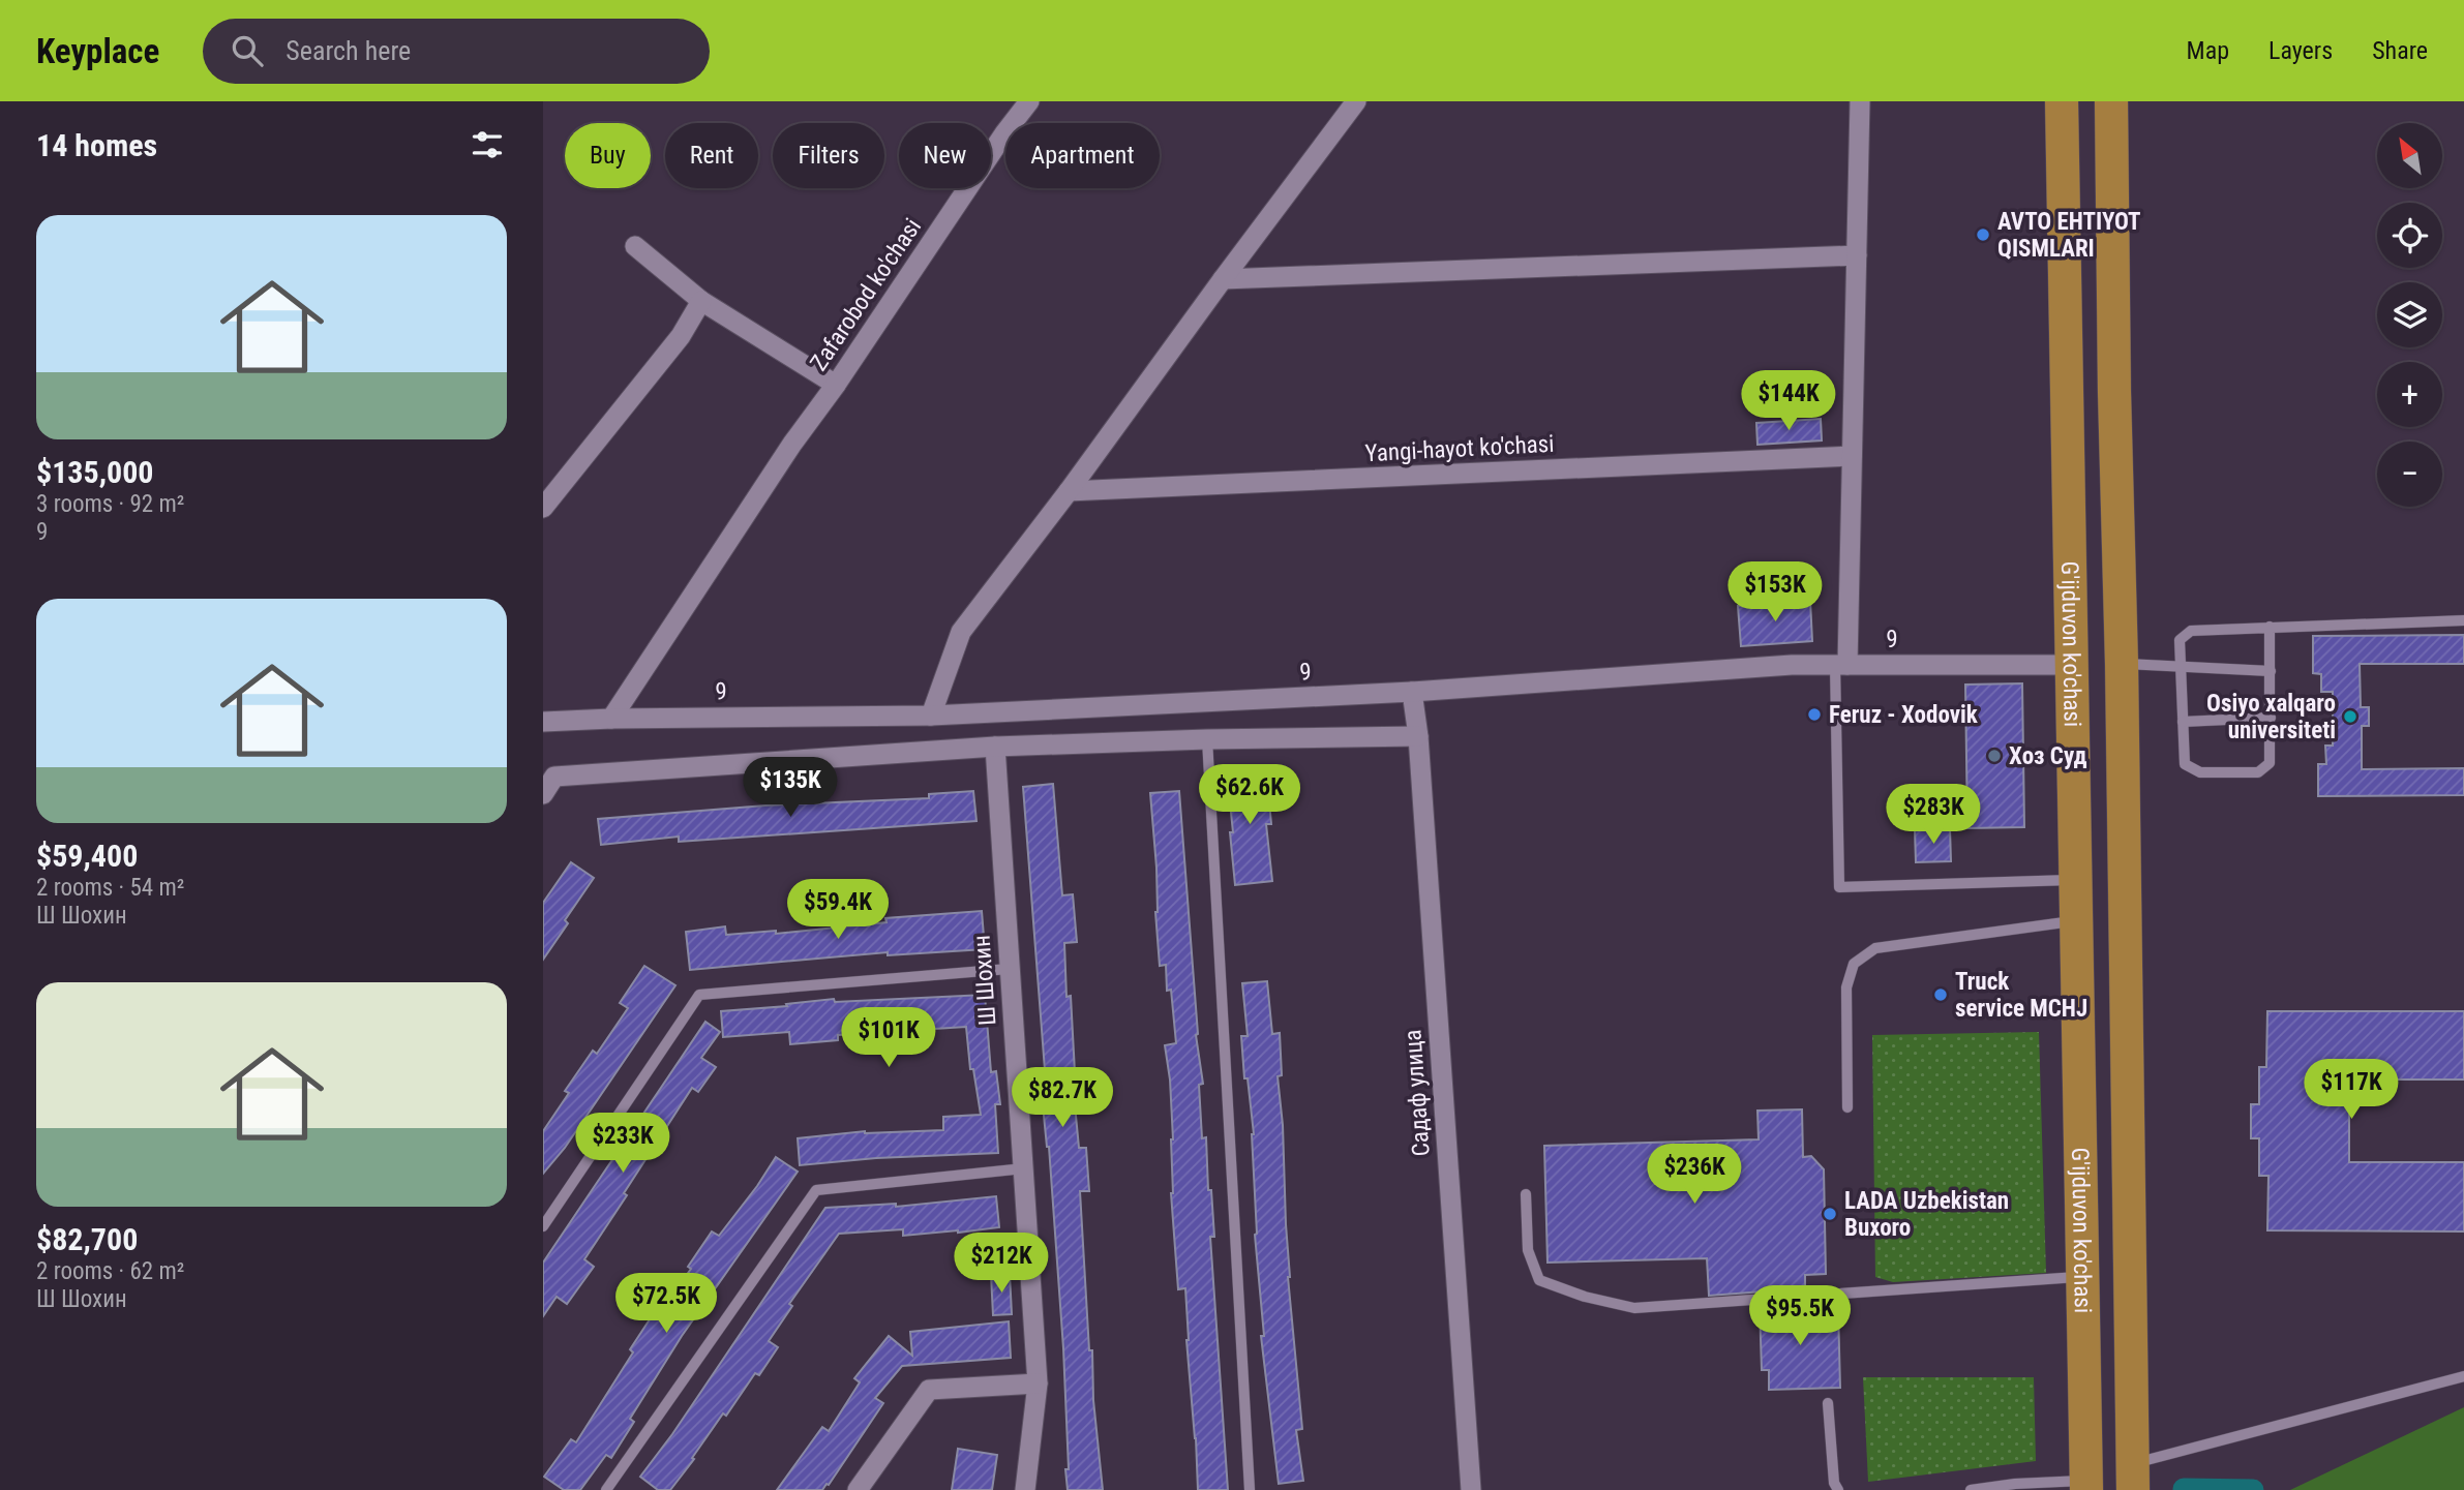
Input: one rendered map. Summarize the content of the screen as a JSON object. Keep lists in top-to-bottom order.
{
  "streets": {
    "main road": ["G'ijduvon ko'chasi"],
    "street": [
      "Zafarobod ko'chasi",
      "Yangi-hayot ko'chasi",
      "9",
      "Ш Шохин",
      "Садаф улица"
    ]
  },
  "crossings": [
    ["Zafarobod ko'chasi", "9"],
    ["9", "G'ijduvon ko'chasi"],
    ["9", "Садаф улица"]
  ],
  "places": [
    "AVTO EHTIYOT QISMLARI",
    "Feruz - Xodovik",
    "Osiyo xalqaro universiteti",
    "Хоз Суд",
    "Truck service MCHJ",
    "LADA Uzbekistan Buxoro"
  ],
  "north": "top left",
  "page": {
    "header": "Keyplace",
    "search": "Search here",
    "nav": ["Map", "Layers", "Share"],
    "heading": "14 homes",
    "map_buttons": ["+", "−"],
    "chip": [
      "Buy",
      "Rent",
      "Filters",
      "New",
      "Apartment"
    ],
    "list": [
      {
        "name": "$135,000",
        "note": "3 rooms · 92 m² · 9"
      },
      {
        "name": "$59,400",
        "note": "2 rooms · 54 m² · Ш Шохин"
      },
      {
        "name": "$82,700",
        "note": "2 rooms · 62 m² · Ш Шохин"
      }
    ],
    "price": [
      "$144K",
      "$153K",
      "$135K",
      "$62.6K",
      "$283K",
      "$59.4K",
      "$101K",
      "$117K",
      "$82.7K",
      "$233K",
      "$236K",
      "$212K",
      "$72.5K",
      "$95.5K"
    ]
  }
}
